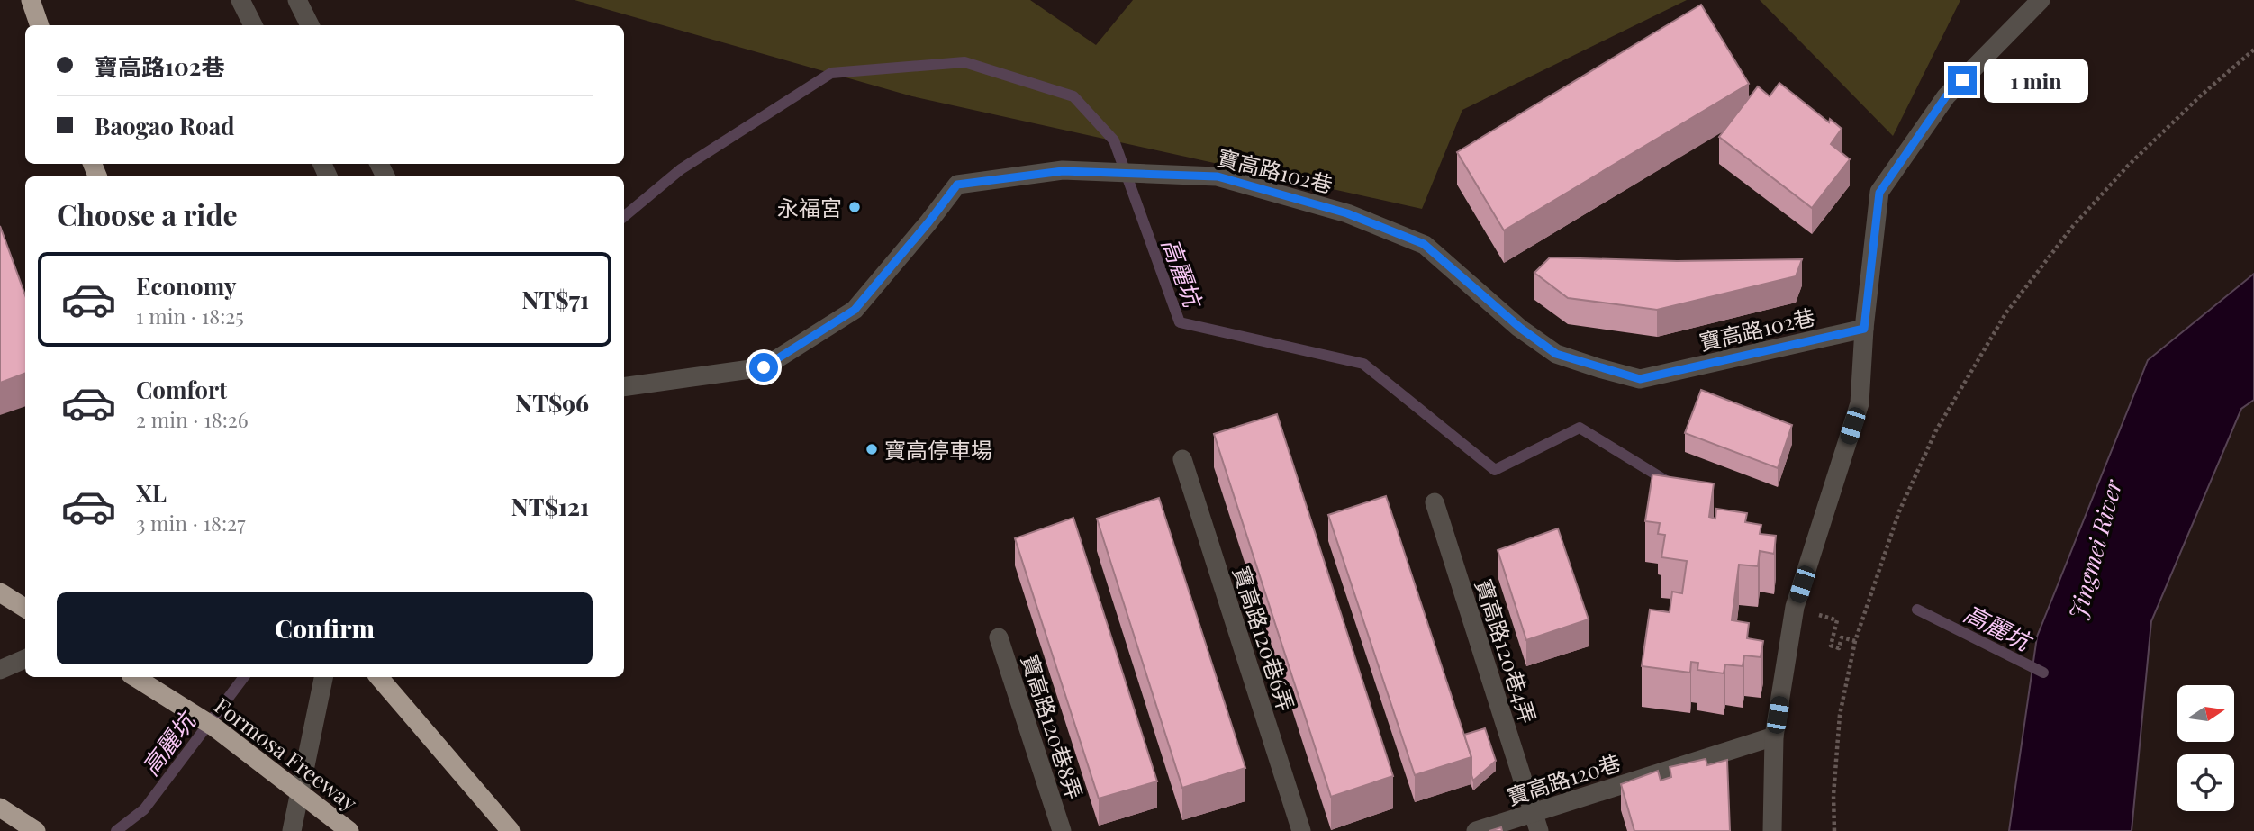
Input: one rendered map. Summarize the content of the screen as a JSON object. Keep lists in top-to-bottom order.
{
  "streets": {
    "highway": ["Formosa Freeway"],
    "street": [
      "寶高路102巷",
      "寶高路120巷6弄",
      "寶高路120巷4弄",
      "寶高路120巷8弄",
      "寶高路120巷"
    ]
  },
  "crossings": [
    ["寶高路120巷4弄", "寶高路120巷"]
  ],
  "water": ["高麗坑", "Jingmei River"],
  "places": ["永福宮", "寶高停車場"],
  "north": "right",
  "page": {
    "banner": ["寶高路102巷", "Baogao Road"],
    "bubble": "1 min",
    "heading": "Choose a ride",
    "list": [
      {
        "name": "Economy",
        "note": "1 min · 18:25",
        "value": "NT$71"
      },
      {
        "name": "Comfort",
        "note": "2 min · 18:26",
        "value": "NT$96"
      },
      {
        "name": "XL",
        "note": "3 min · 18:27",
        "value": "NT$121"
      }
    ],
    "buttons": "Confirm"
  }
}
